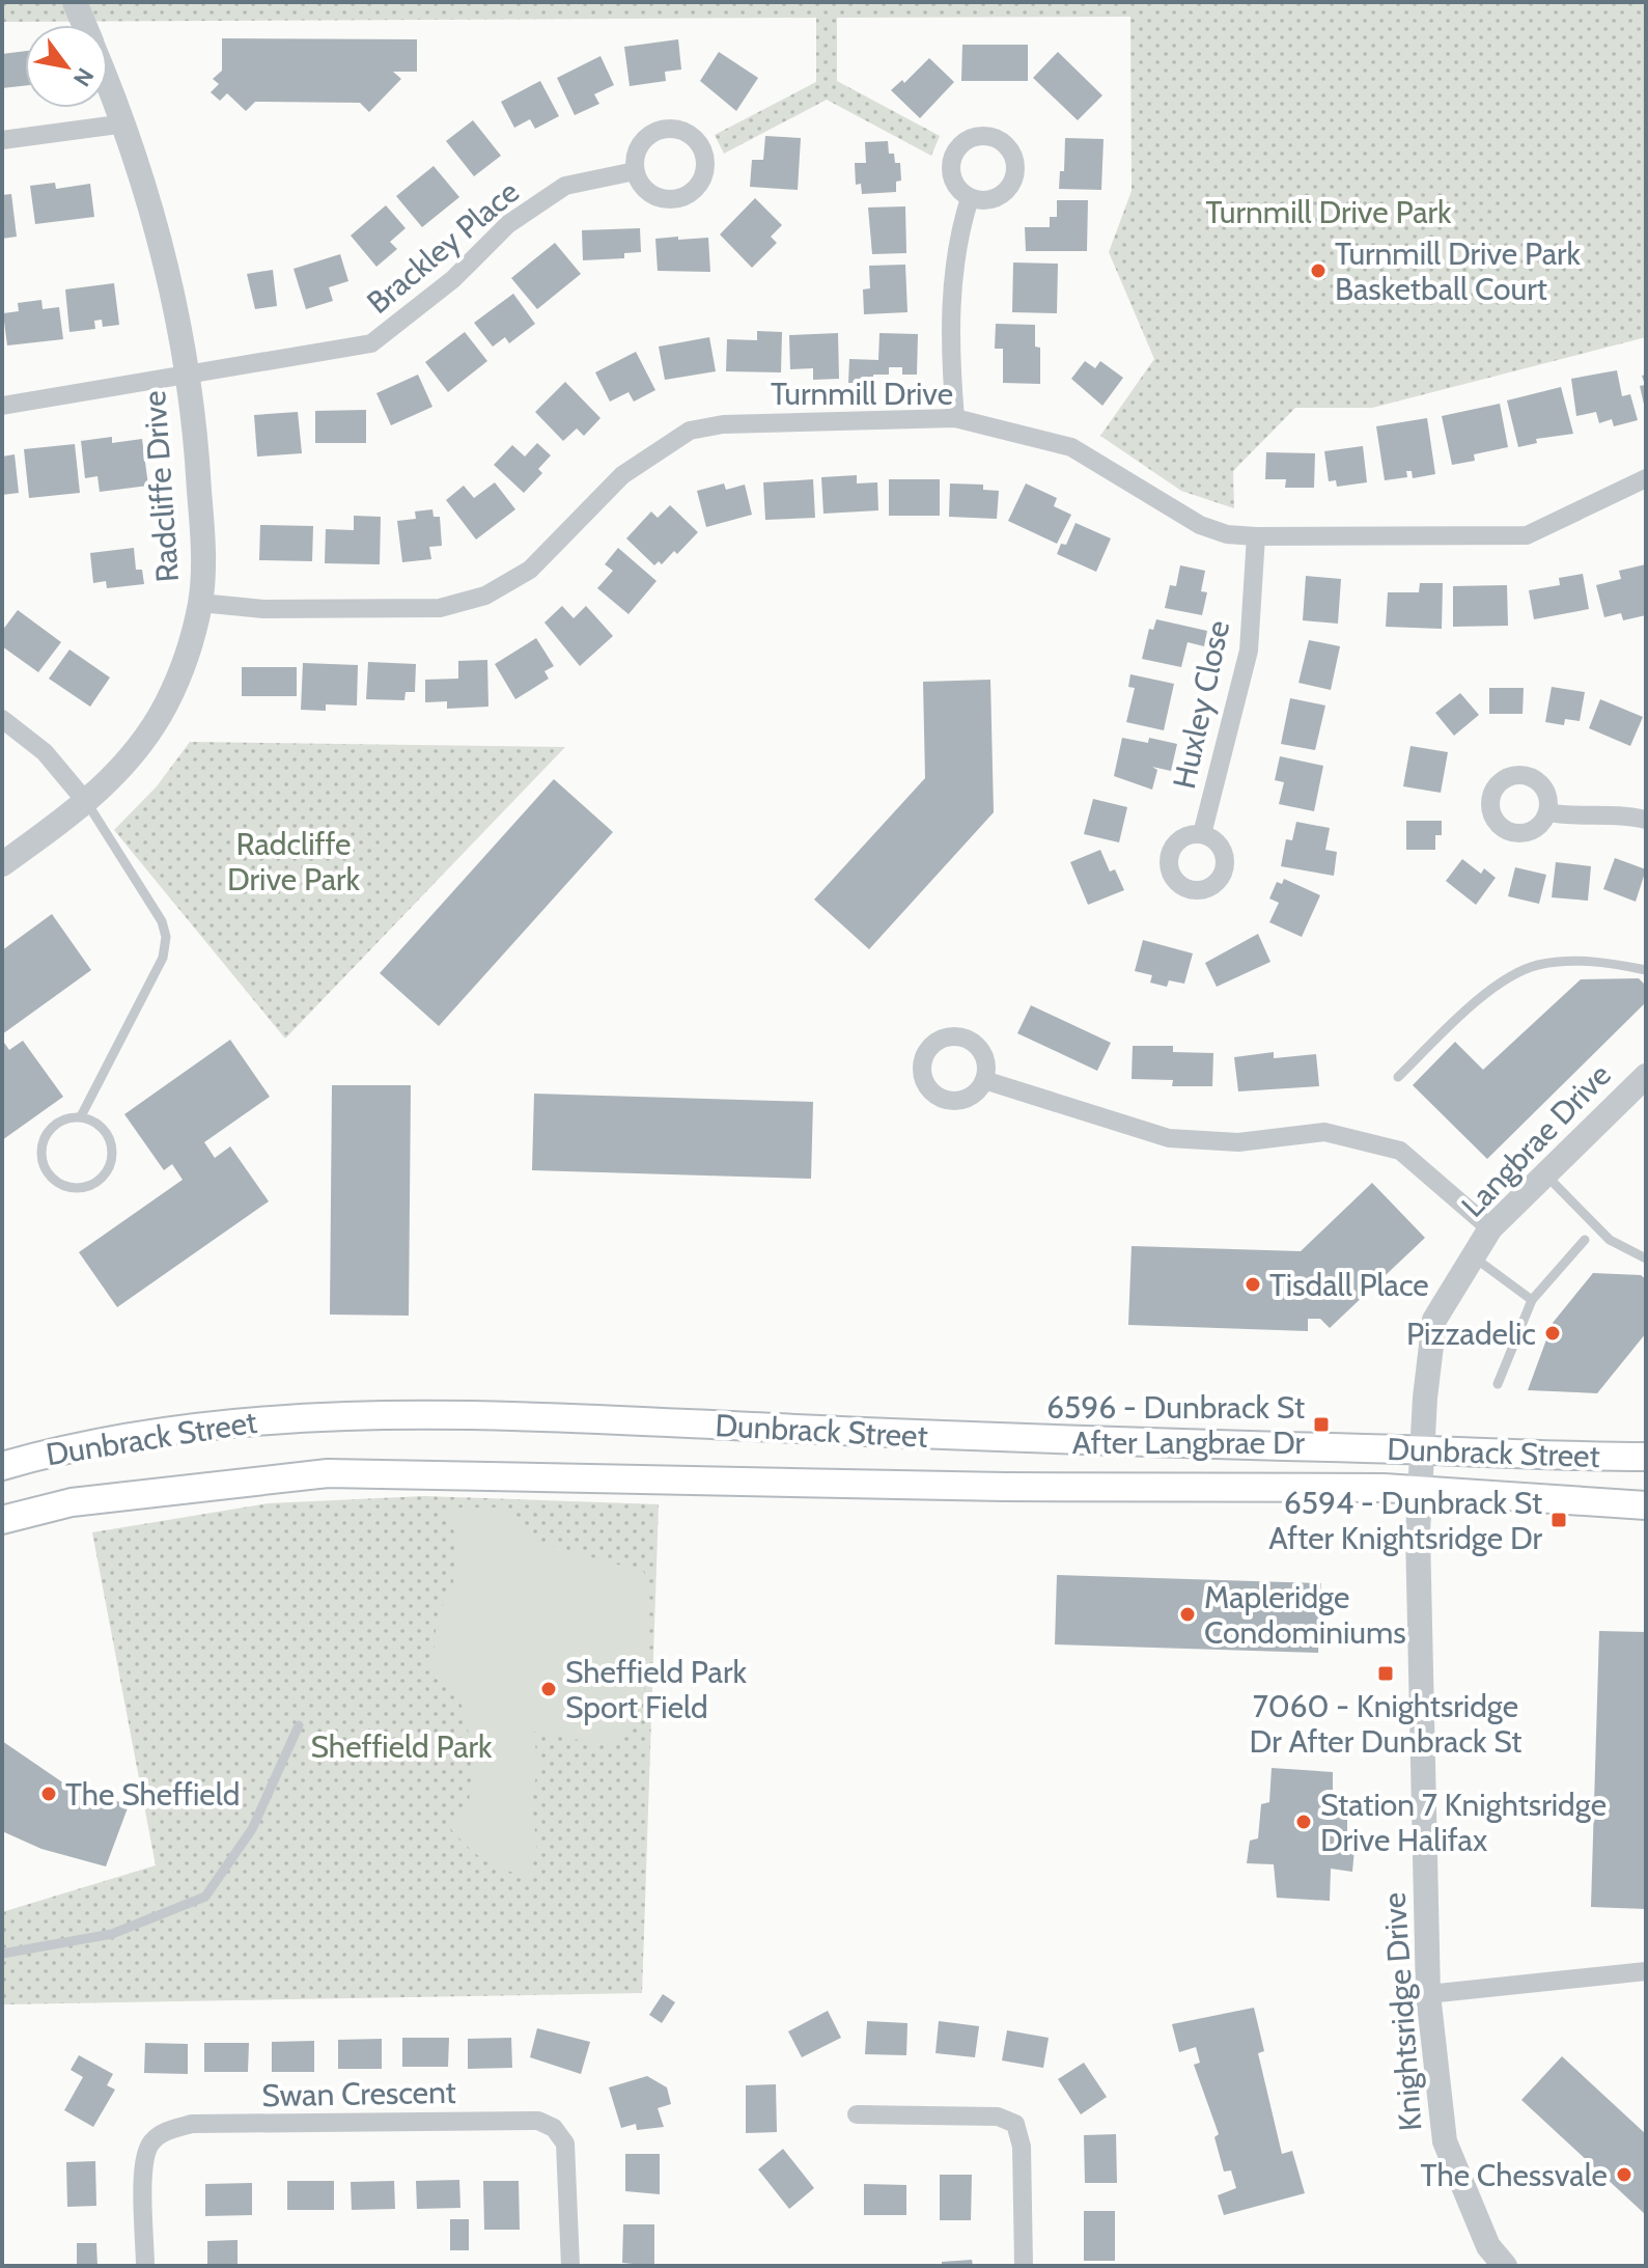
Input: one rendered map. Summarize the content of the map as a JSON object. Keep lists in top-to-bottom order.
{
  "streets": {
    "main road": ["Dunbrack Street"],
    "street": [
      "Brackley Place",
      "Turnmill Drive",
      "Radcliffe Drive",
      "Huxley Close",
      "Langbrae Drive",
      "Knightsridge Drive",
      "Swan Crescent"
    ]
  },
  "crossings": [
    ["Brackley Place", "Radcliffe Drive"],
    ["Turnmill Drive", "Radcliffe Drive"],
    ["Turnmill Drive", "Huxley Close"],
    ["Langbrae Drive", "Dunbrack Street"],
    ["Langbrae Drive", "Knightsridge Drive"],
    ["Dunbrack Street", "Knightsridge Drive"]
  ],
  "parks": ["Turnmill Drive Park", "Radcliffe Drive Park", "Sheffield Park"],
  "places": {
    "other": [
      "Turnmill Drive Park Basketball Court",
      "Tisdall Place",
      "Pizzadelic",
      "Mapleridge Condominiums",
      "Sheffield Park Sport Field",
      "The Sheffield",
      "Station 7 Knightsridge Drive Halifax",
      "The Chessvale"
    ],
    "transit": ["6596 - Dunbrack St After Langbrae Dr", "6594 - Dunbrack St After Knightsridge Dr", "7060 - Knightsridge Dr After Dunbrack St"]
  },
  "north": "bottom right"
}
